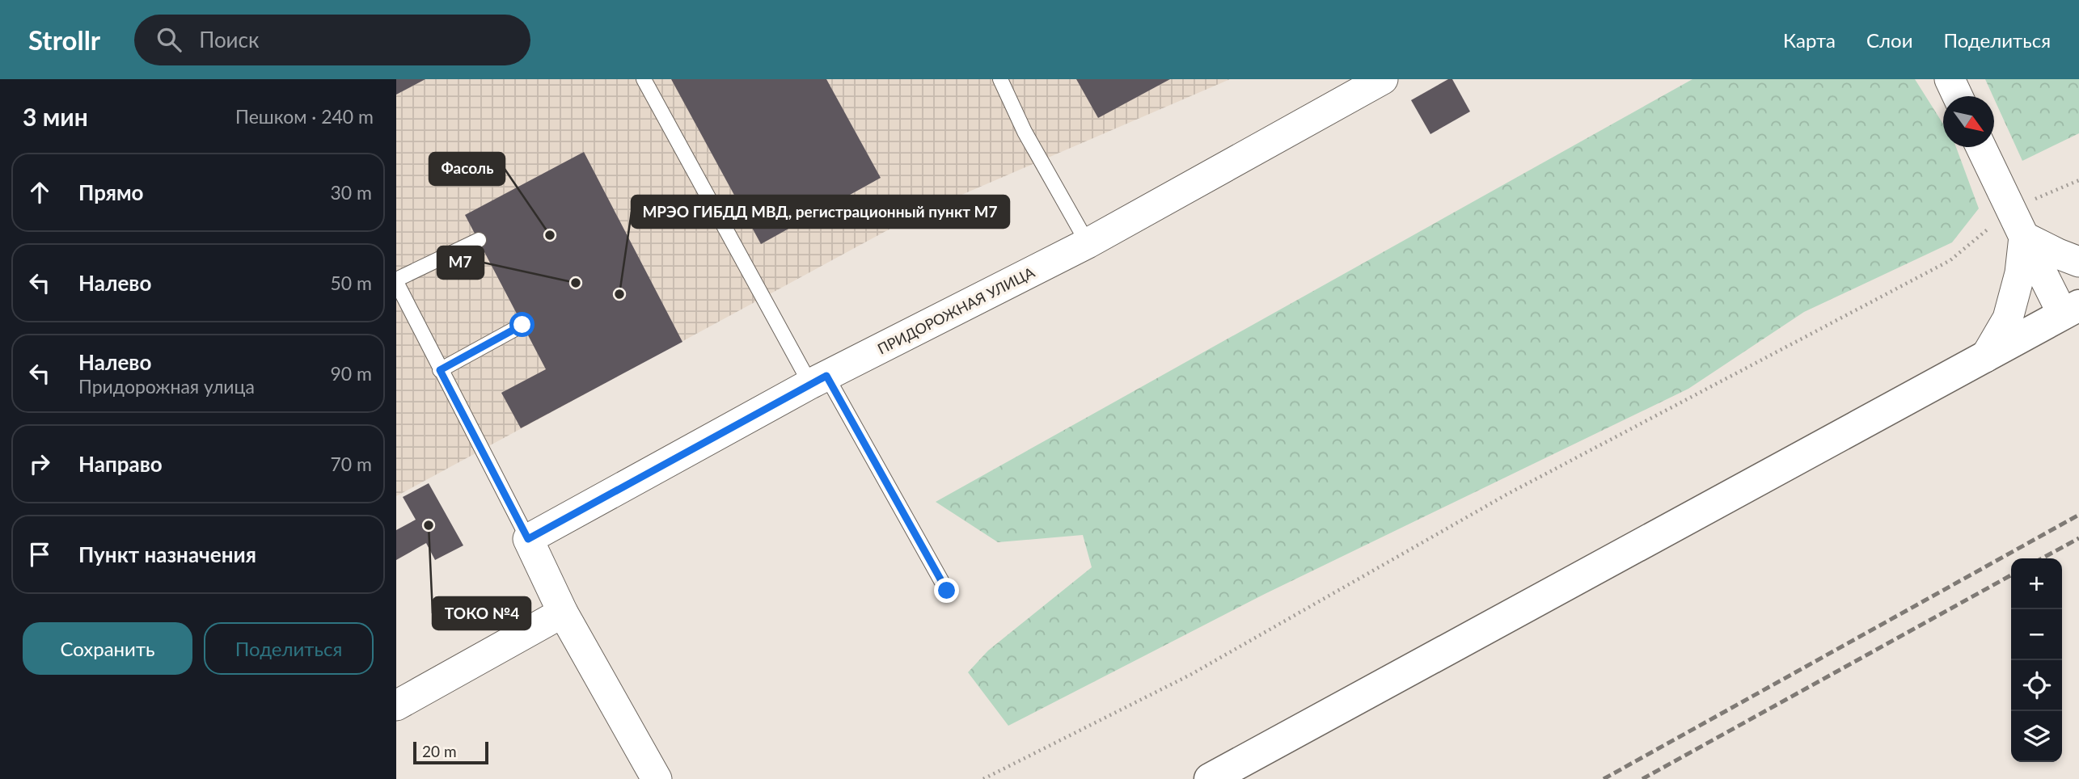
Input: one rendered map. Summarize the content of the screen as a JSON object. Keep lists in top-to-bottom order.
{
  "streets": {
    "street": ["ПРИДОРОЖНАЯ УЛИЦА"]
  },
  "places": [
    "Фасоль",
    "М7",
    "МРЭО ГИБДД МВД, регистрационный пункт М7",
    "ТОКО №4"
  ],
  "scale_bar": "20 m",
  "north": "bottom right",
  "page": {
    "header": "Strollr",
    "search": "Поиск",
    "nav": ["Карта", "Слои", "Поделиться"],
    "heading": ["3 мин", "Пешком · 240 m"],
    "list": [
      ["Прямо", "30 m"],
      ["Налево", "50 m"],
      ["Налево", "Придорожная улица", "90 m"],
      ["Направо", "70 m"],
      "Пункт назначения"
    ],
    "map_buttons": ["+", "−"],
    "buttons": ["Сохранить", "Поделиться"],
    "scale": "20 m"
  }
}
